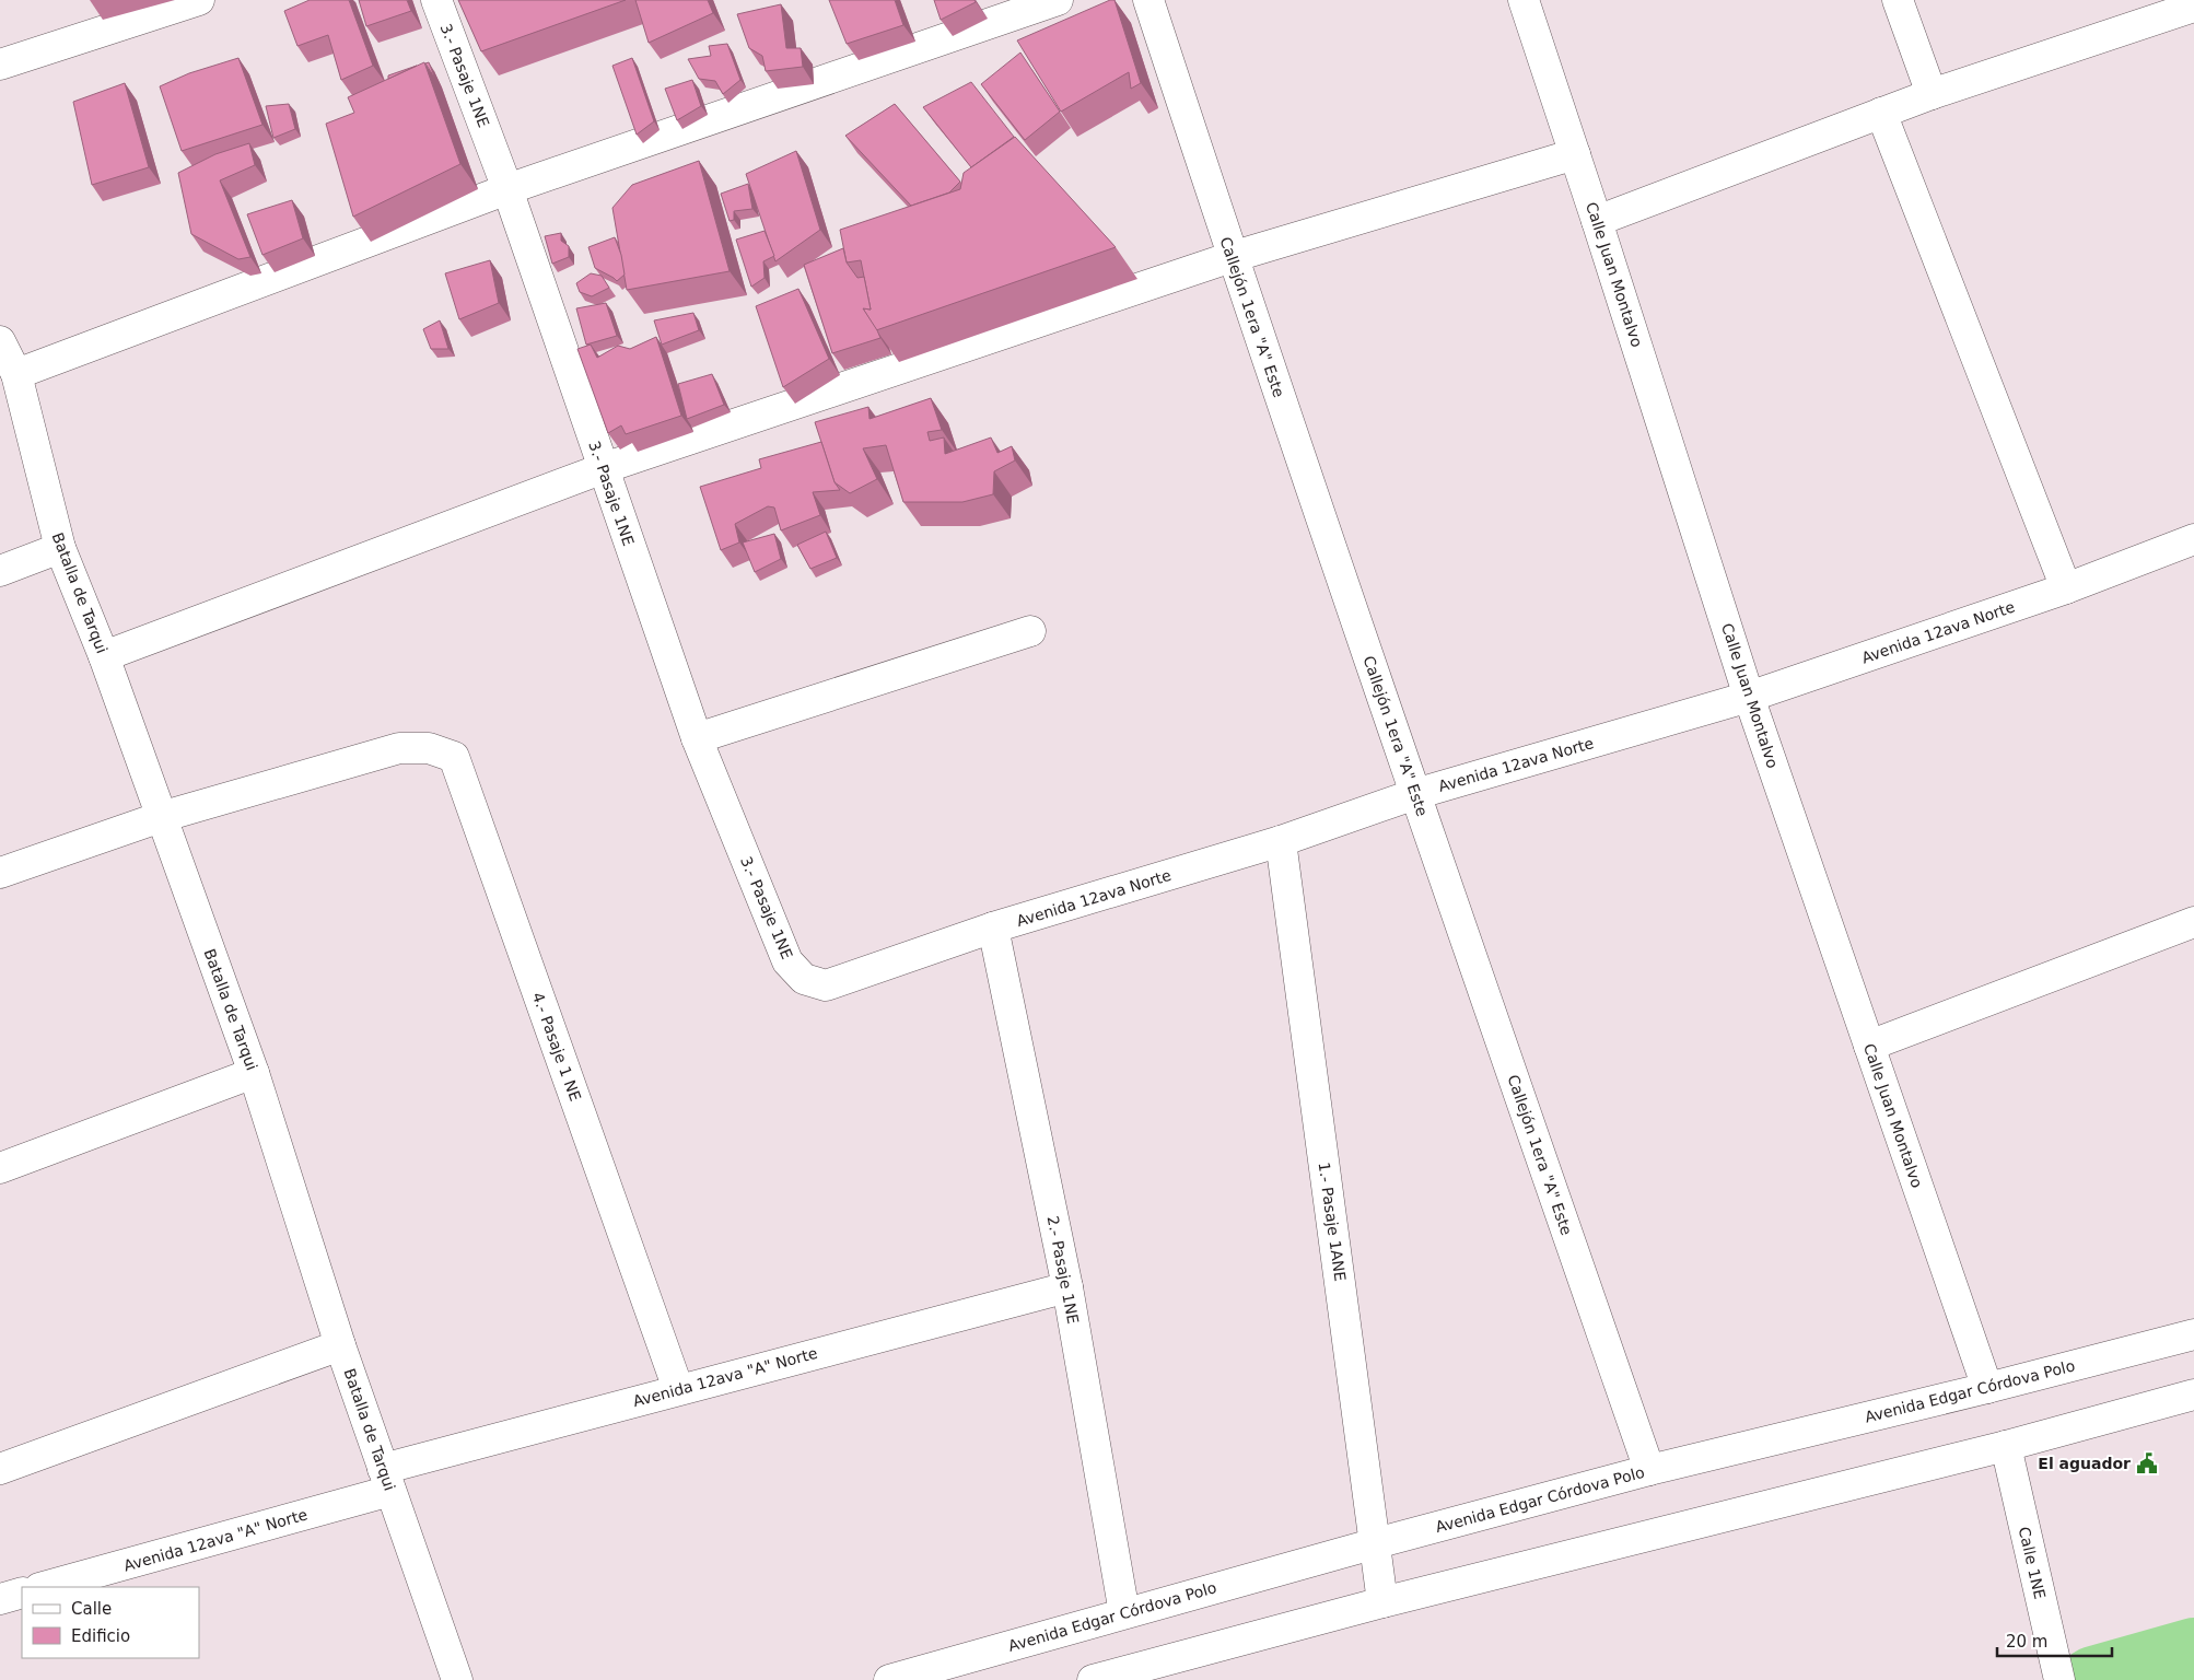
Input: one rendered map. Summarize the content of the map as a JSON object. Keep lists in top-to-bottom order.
{
  "streets": {
    "street": [
      "3.- Pasaje 1NE",
      "Calle Juan Montalvo",
      "Callejón 1era \"A\" Este",
      "Batalla de Tarqui",
      "Avenida 12ava Norte",
      "4.- Pasaje 1 NE",
      "1.- Pasaje 1ANE",
      "2.- Pasaje 1NE",
      "Avenida 12ava \"A\" Norte",
      "Avenida Edgar Córdova Polo",
      "Calle 1NE"
    ]
  },
  "crossings": [
    ["3.- Pasaje 1NE", "Avenida 12ava Norte"],
    ["Calle Juan Montalvo", "Avenida 12ava Norte"],
    ["Calle Juan Montalvo", "Avenida Edgar Córdova Polo"],
    ["Callejón 1era \"A\" Este", "Avenida 12ava Norte"],
    ["Callejón 1era \"A\" Este", "Avenida Edgar Córdova Polo"],
    ["Batalla de Tarqui", "4.- Pasaje 1 NE"],
    ["Batalla de Tarqui", "Avenida 12ava \"A\" Norte"],
    ["Avenida 12ava Norte", "1.- Pasaje 1ANE"],
    ["Avenida 12ava Norte", "2.- Pasaje 1NE"],
    ["4.- Pasaje 1 NE", "Avenida 12ava \"A\" Norte"],
    ["1.- Pasaje 1ANE", "Avenida Edgar Córdova Polo"],
    ["2.- Pasaje 1NE", "Avenida 12ava \"A\" Norte"],
    ["2.- Pasaje 1NE", "Avenida Edgar Córdova Polo"]
  ],
  "places": {
    "public building": ["El aguador"]
  },
  "legend": ["Calle", "Edificio"],
  "scale_bar": "20 m"
}
